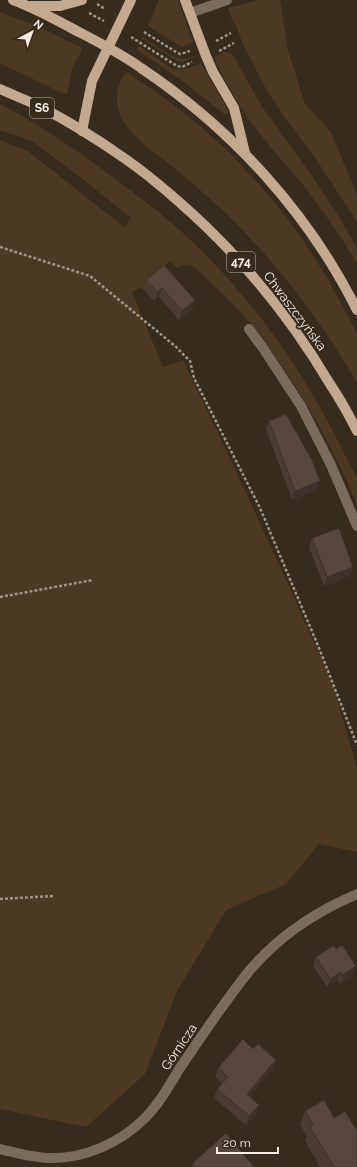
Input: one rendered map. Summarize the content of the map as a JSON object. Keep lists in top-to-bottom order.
{
  "streets": {
    "main road": ["S6", "474", "Chwaszczyńska"],
    "street": ["Górnicza"]
  },
  "crossings": [
    ["S6", "Chwaszczyńska"]
  ],
  "scale_bar": "20 m",
  "north": "top right"
}
